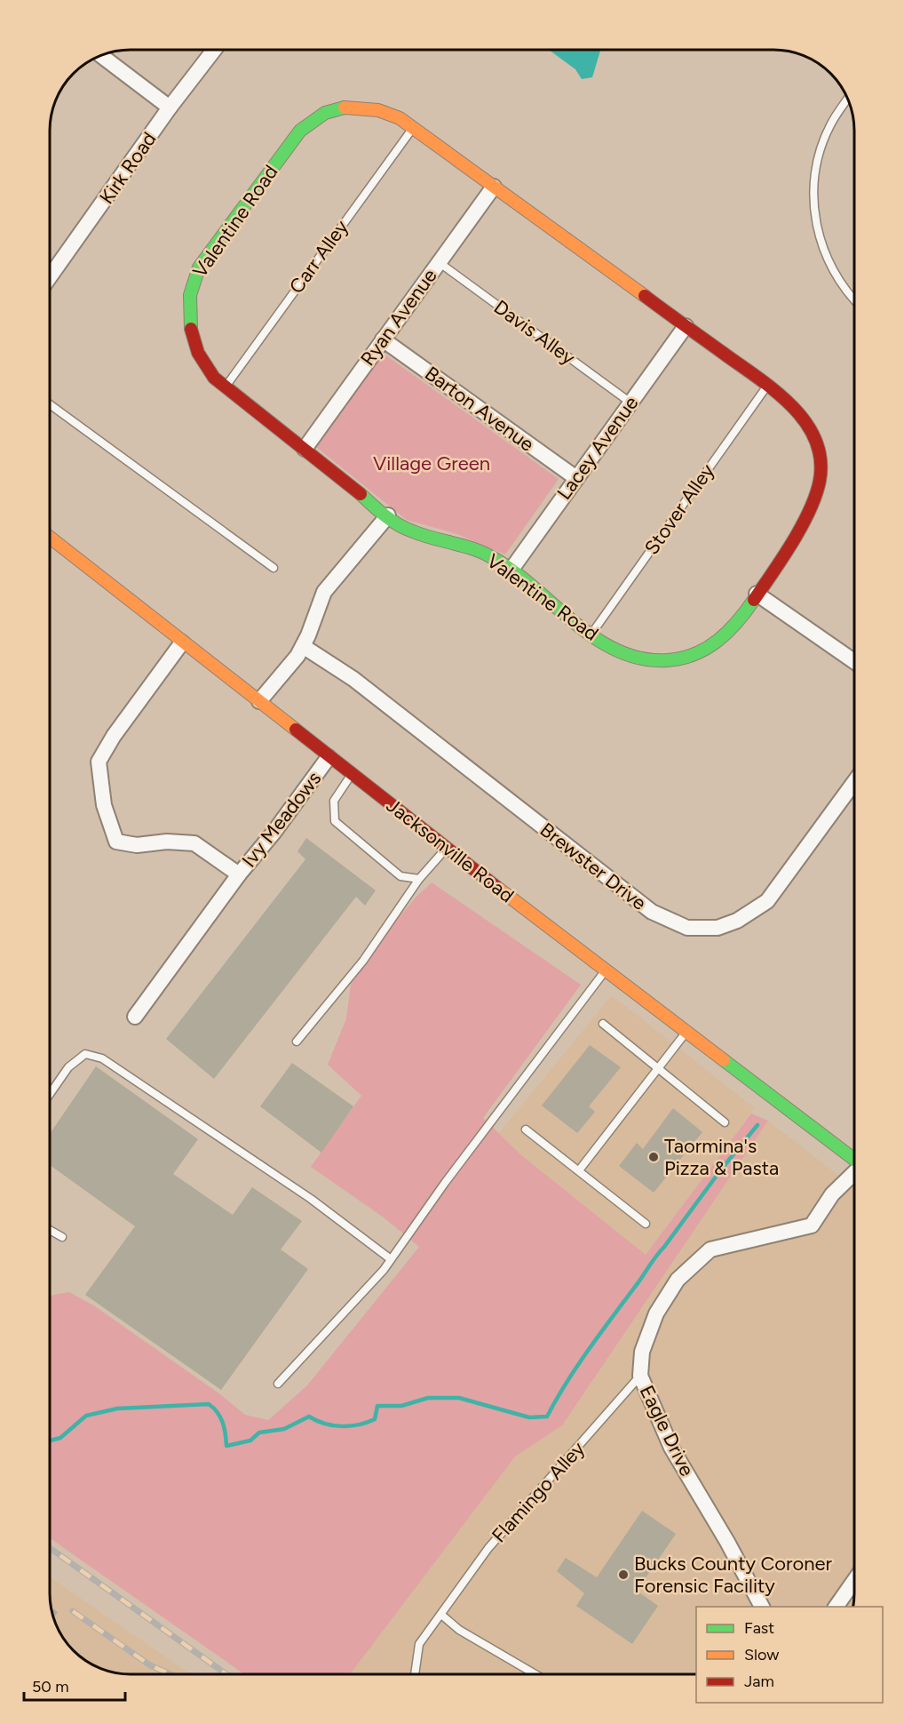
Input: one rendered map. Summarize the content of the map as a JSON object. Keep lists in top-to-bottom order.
{
  "streets": {
    "street": [
      "Kirk Road",
      "Valentine Road",
      "Ryan Avenue",
      "Barton Avenue",
      "Lacey Avenue",
      "Ivy Meadows",
      "Jacksonville Road",
      "Brewster Drive",
      "Eagle Drive"
    ],
    "lane": [
      "Carr Alley",
      "Davis Alley",
      "Stover Alley",
      "Flamingo Alley"
    ]
  },
  "crossings": [
    ["Valentine Road", "Carr Alley"],
    ["Valentine Road", "Ryan Avenue"],
    ["Valentine Road", "Lacey Avenue"],
    ["Valentine Road", "Stover Alley"],
    ["Ryan Avenue", "Davis Alley"],
    ["Ryan Avenue", "Barton Avenue"],
    ["Davis Alley", "Lacey Avenue"],
    ["Barton Avenue", "Lacey Avenue"],
    ["Ivy Meadows", "Jacksonville Road"],
    ["Eagle Drive", "Flamingo Alley"]
  ],
  "parks": ["Village Green"],
  "places": ["Taormina's Pizza & Pasta", "Bucks County Coroner Forensic Facility"],
  "legend": ["Fast", "Slow", "Jam"],
  "scale_bar": "50 m"
}
